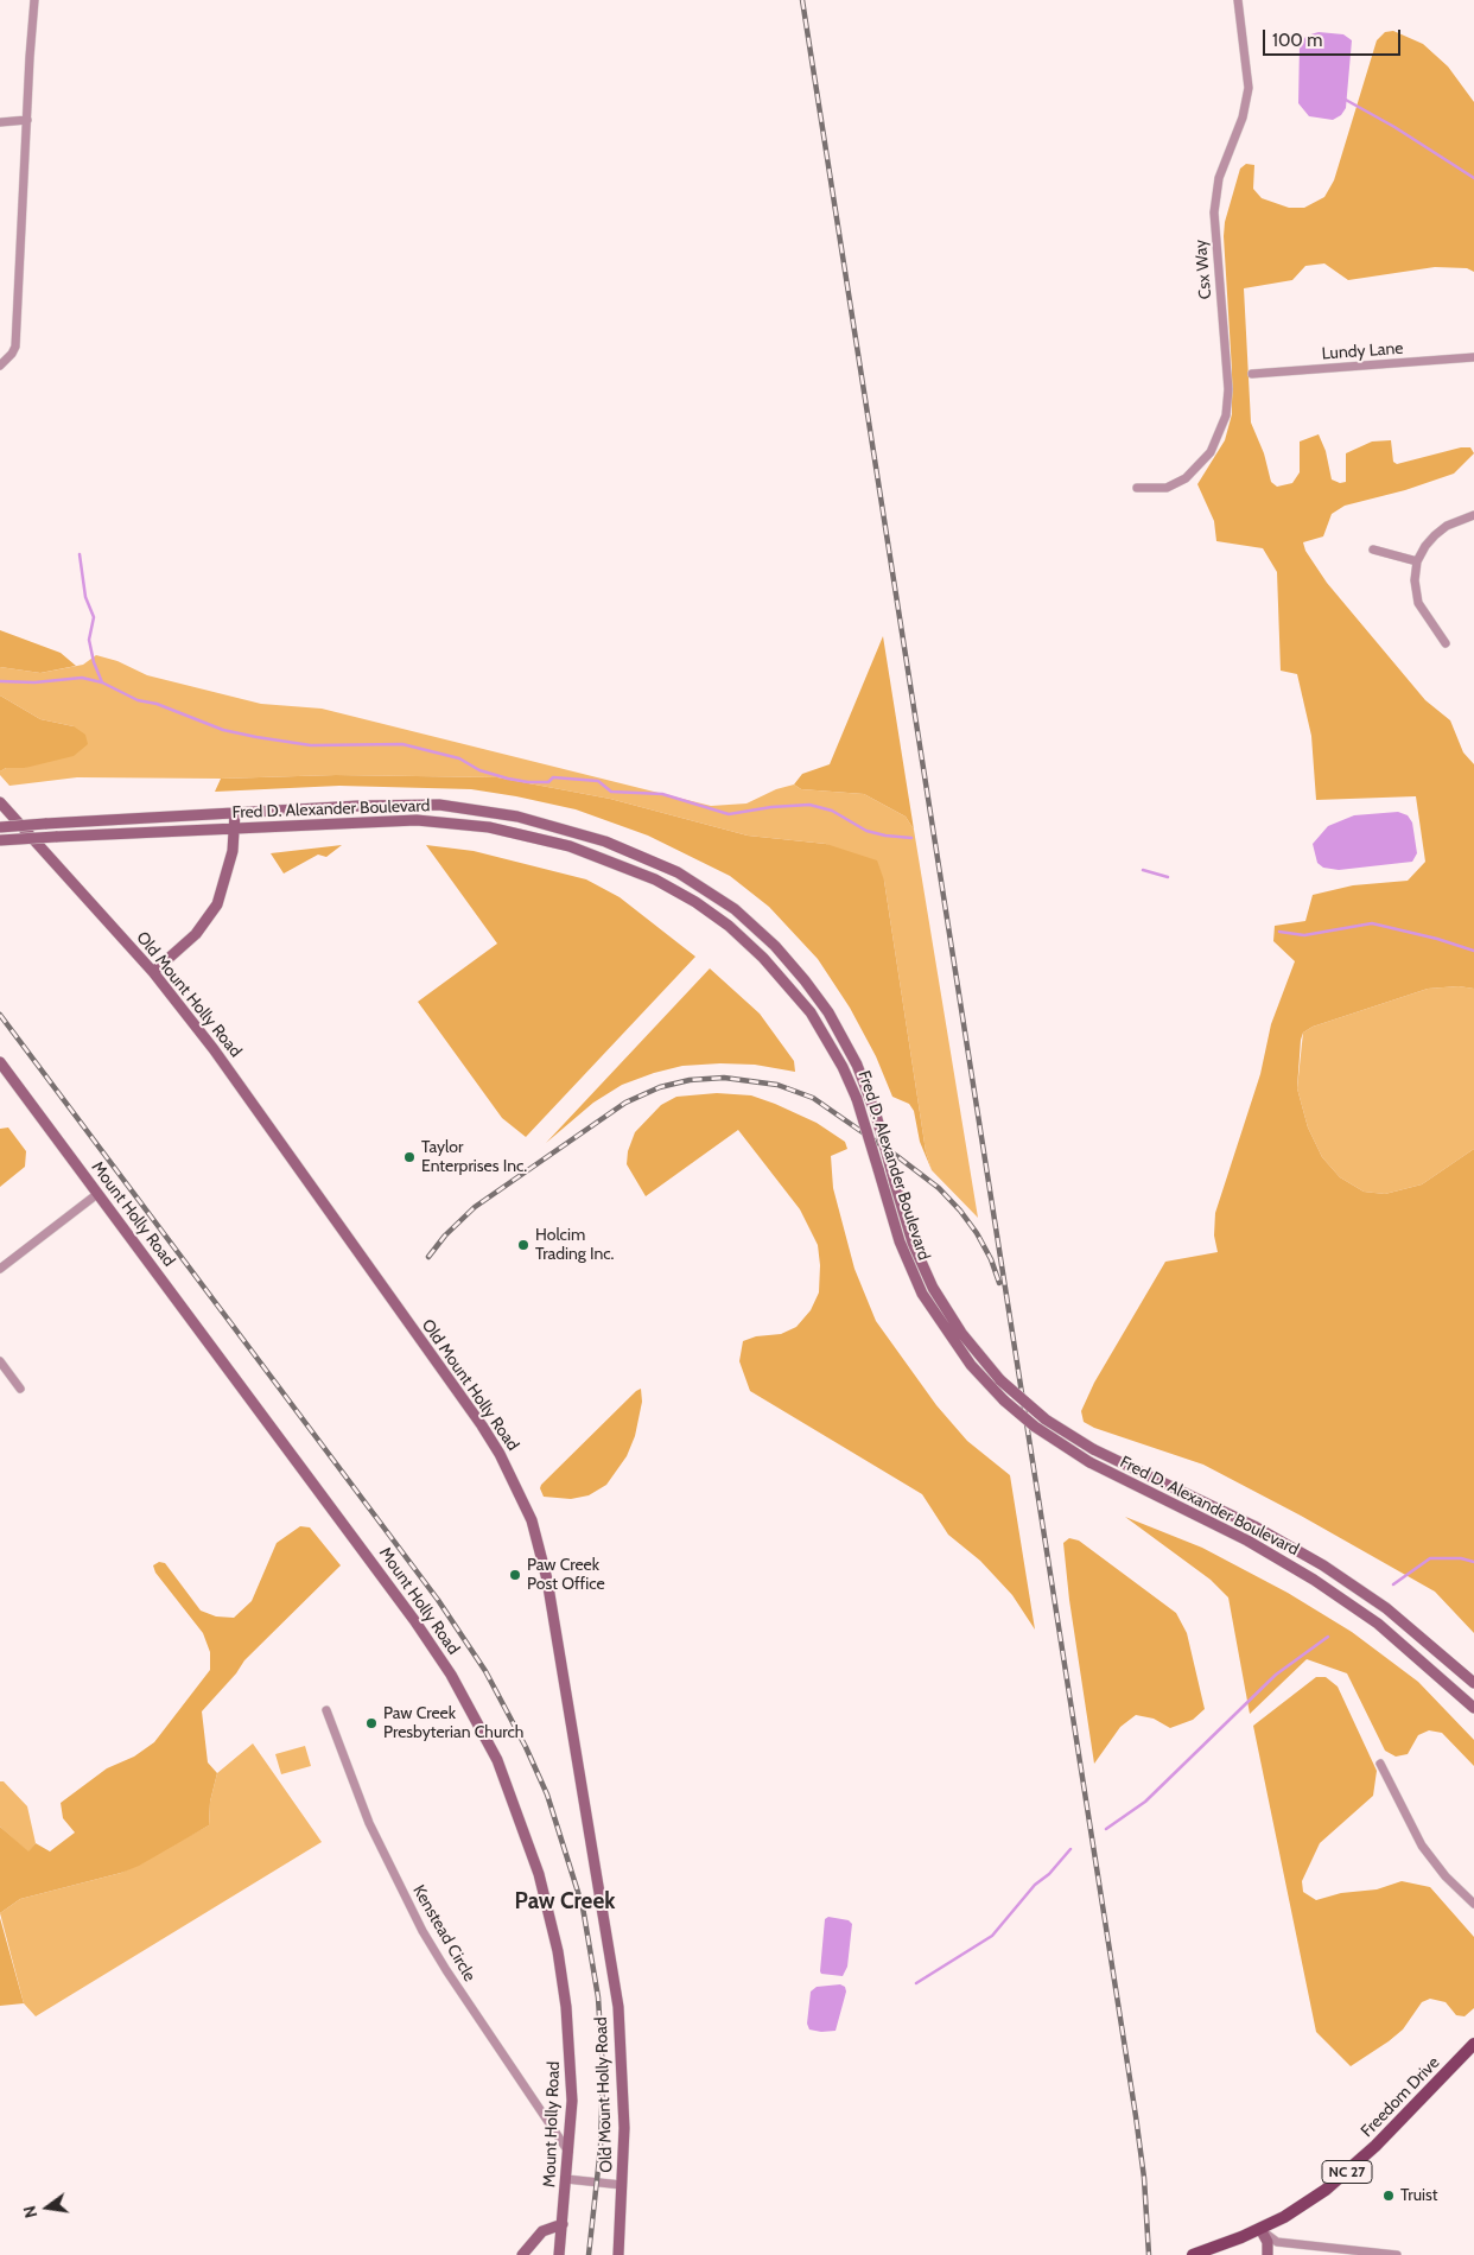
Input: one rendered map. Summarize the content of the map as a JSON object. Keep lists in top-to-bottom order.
{
  "streets": {
    "main road": [
      "Fred D. Alexander Boulevard",
      "Old Mount Holly Road",
      "Mount Holly Road",
      "Freedom Drive",
      "NC 27"
    ],
    "street": ["Csx Way", "Lundy Lane", "Kenstead Circle"]
  },
  "crossings": [
    ["Mount Holly Road", "Kenstead Circle"]
  ],
  "districts": ["Paw Creek"],
  "places": [
    "Taylor Enterprises Inc.",
    "Holcim Trading Inc.",
    "Paw Creek Post Office",
    "Paw Creek Presbyterian Church",
    "Truist"
  ],
  "scale_bar": "100 m",
  "north": "left"
}
